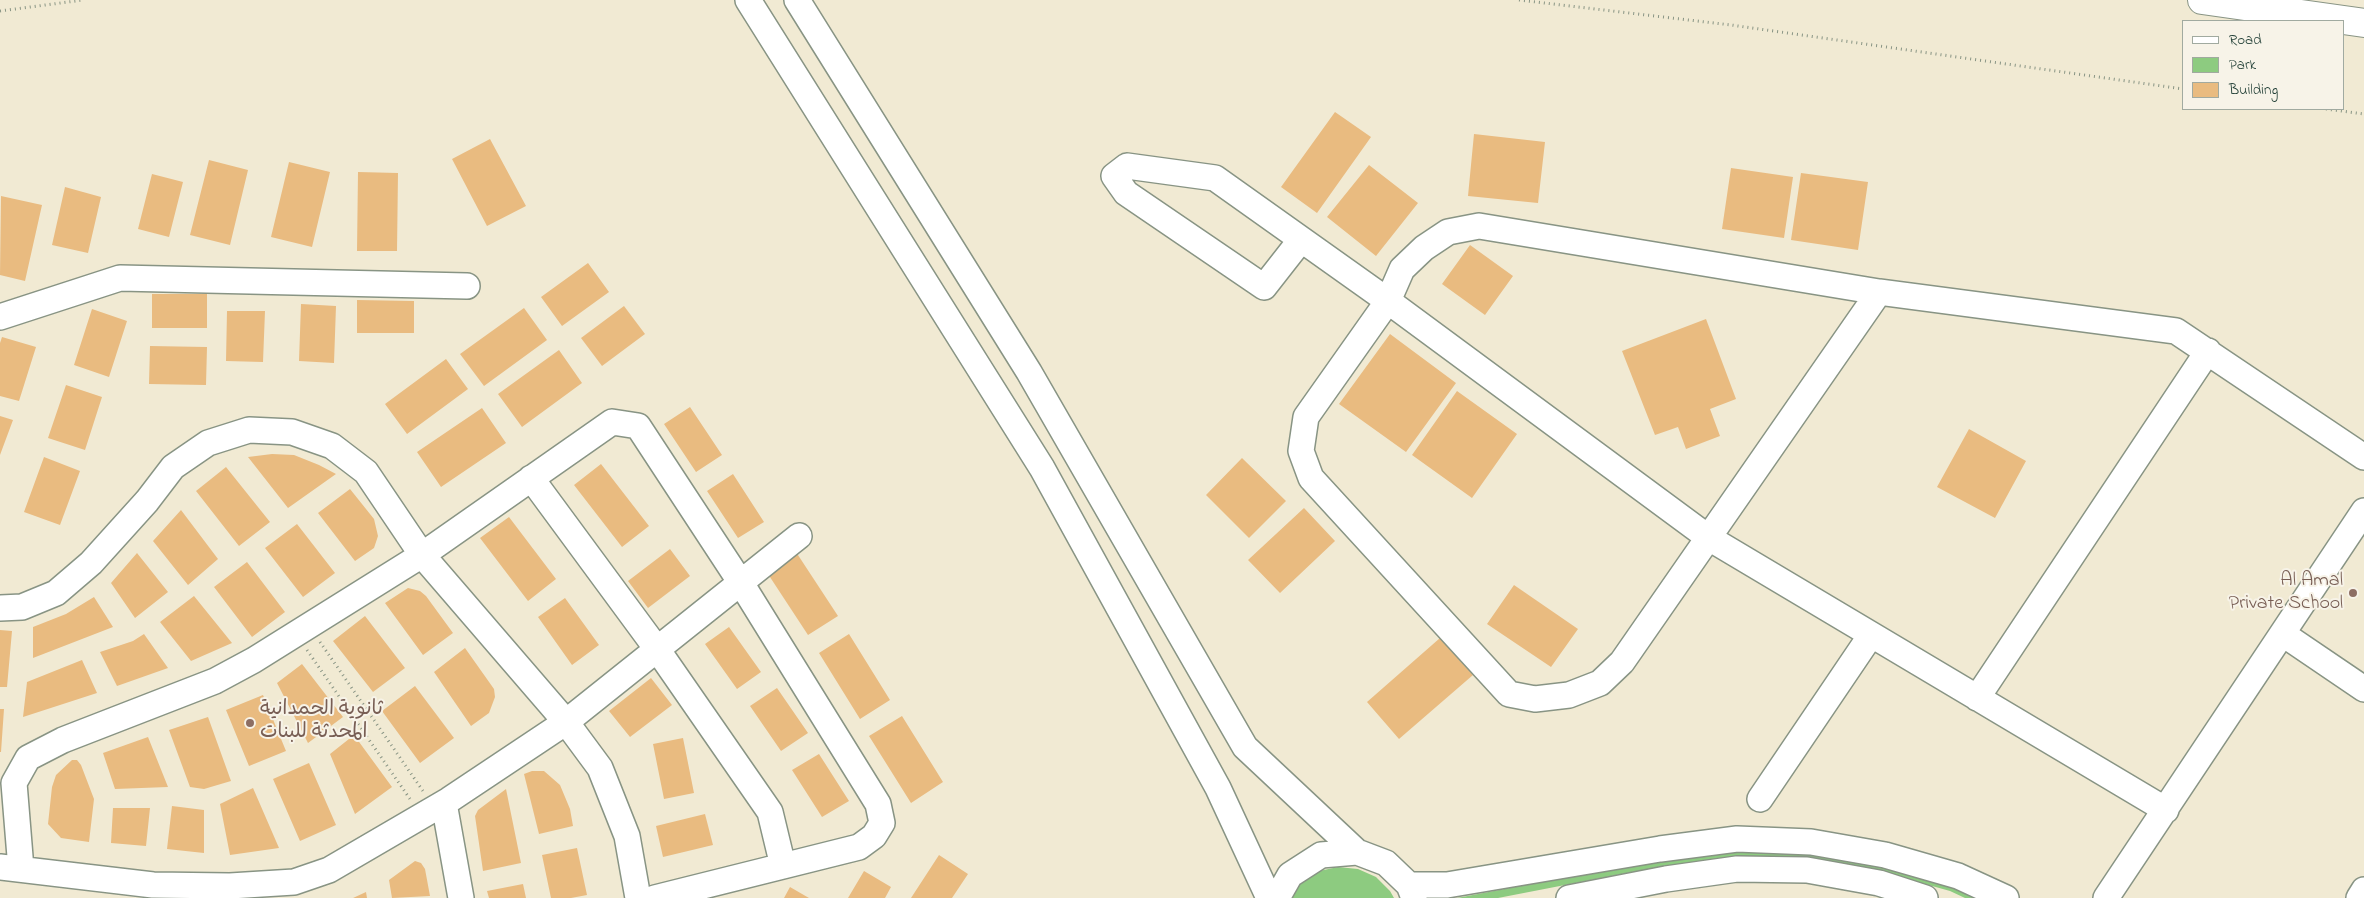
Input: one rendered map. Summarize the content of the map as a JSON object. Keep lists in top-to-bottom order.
{
  "places": ["Al Amal Private School", "ثانوية الحمدانية المحدثة للبنات"],
  "legend": ["Road", "Park", "Building"]
}
